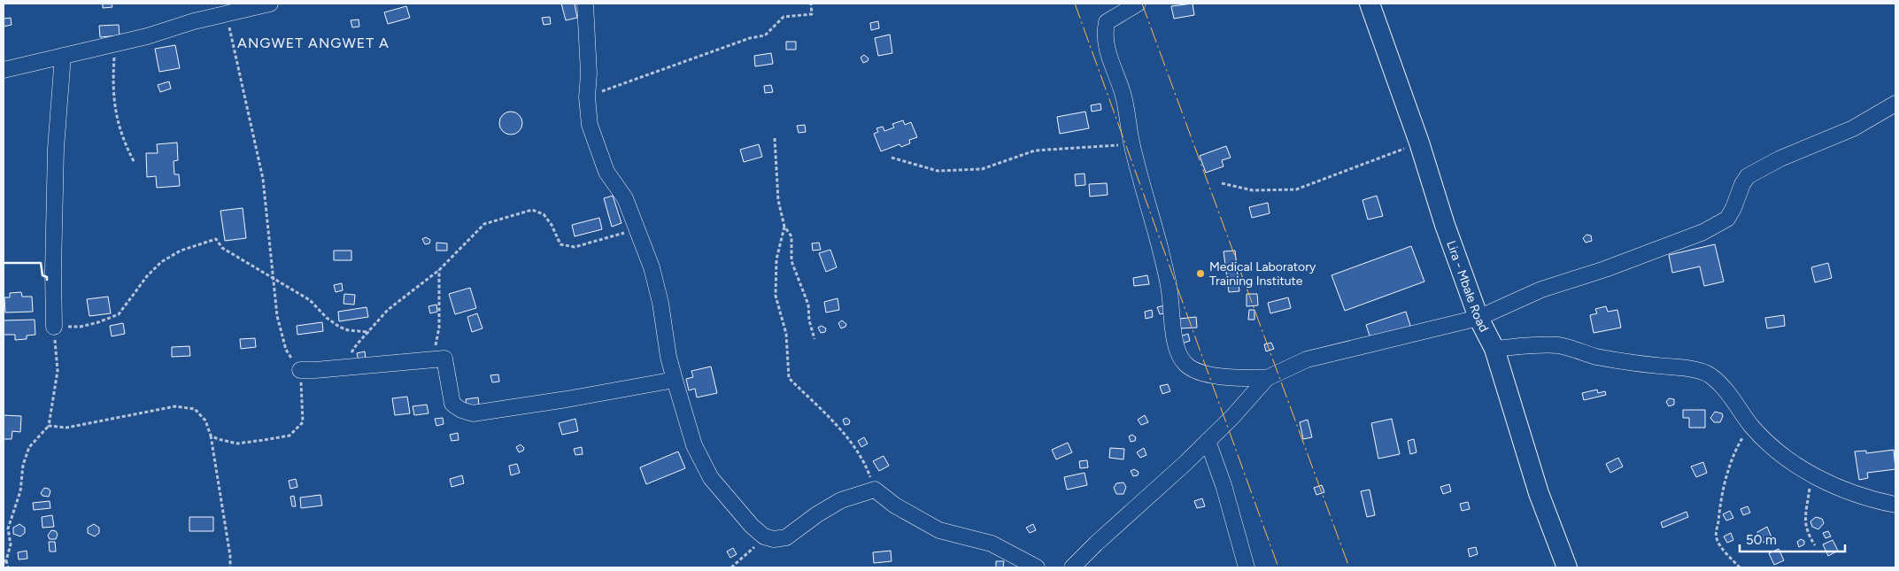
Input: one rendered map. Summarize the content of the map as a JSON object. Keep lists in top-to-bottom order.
{
  "streets": {
    "main road": ["Lira - Mbale Road"]
  },
  "districts": ["ANGWET ANGWET A"],
  "places": ["Medical Laboratory Training Institute"],
  "scale_bar": "50 m"
}
